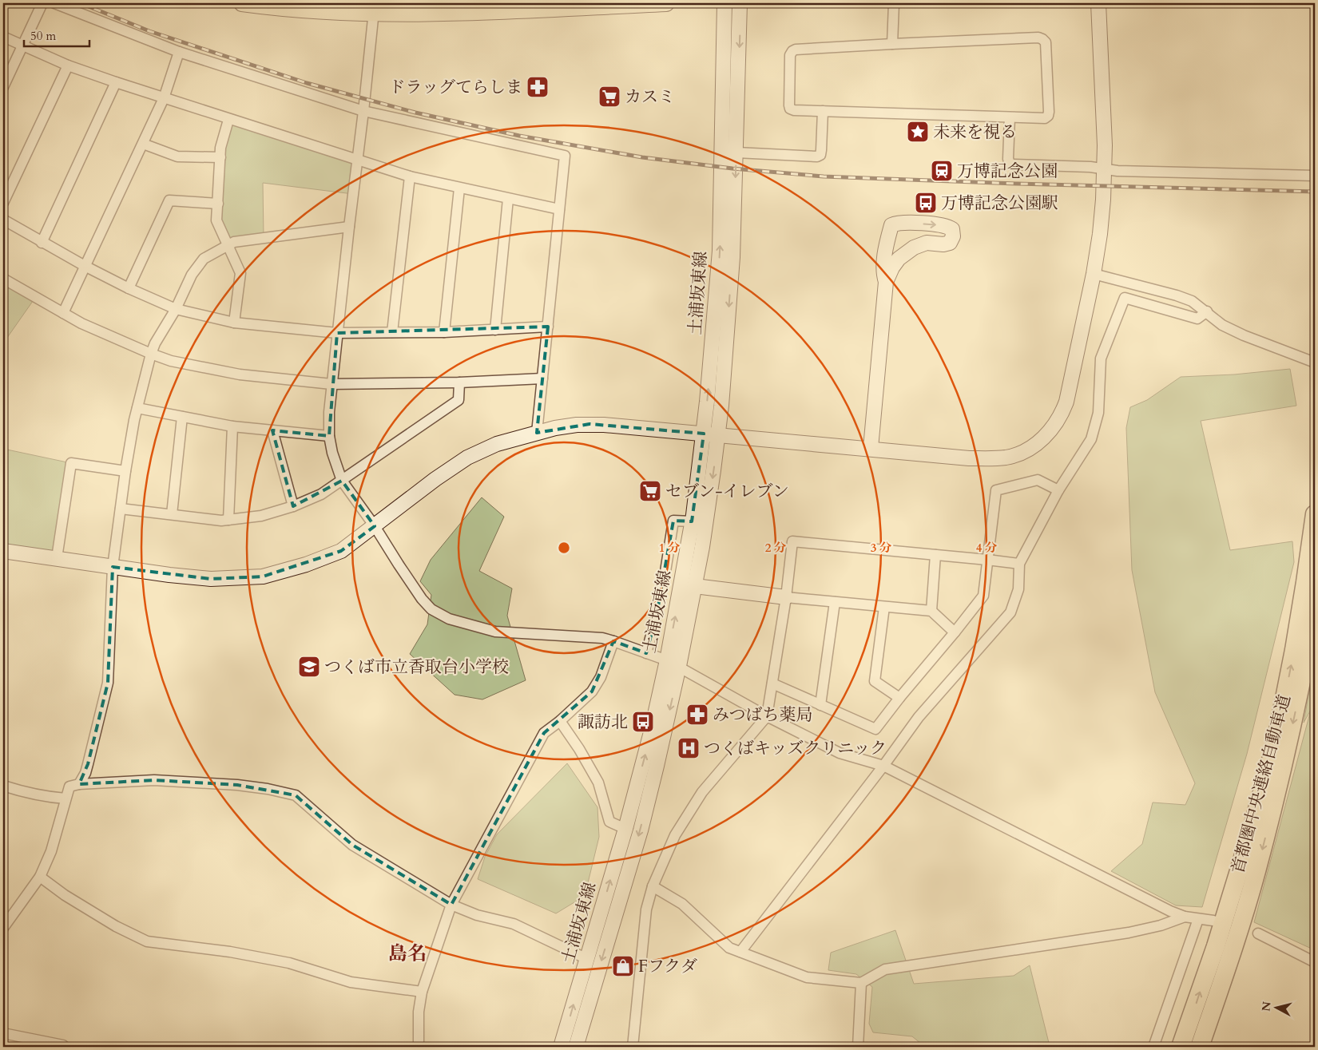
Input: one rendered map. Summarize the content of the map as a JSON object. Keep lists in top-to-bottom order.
{
  "streets": {
    "highway": ["首都圏中央連絡自動車道"],
    "main road": ["土浦坂東線"]
  },
  "districts": ["島名"],
  "places": {
    "pharmacy": ["ドラッグてらしま", "みつばち薬局"],
    "supermarket": ["カスミ", "セブン-イレブン"],
    "place": ["未来を視る"],
    "station": ["万博記念公園"],
    "bus stop": ["万博記念公園駅", "諏訪北"],
    "school or university": ["つくば市立香取台小学校"],
    "hospital": ["つくばキッズクリニック"],
    "shop": ["Fフクダ"]
  },
  "scale_bar": "50 m",
  "north": "left",
  "rings": [
    "1 分",
    "2 分",
    "3 分",
    "4 分"
  ]
}
